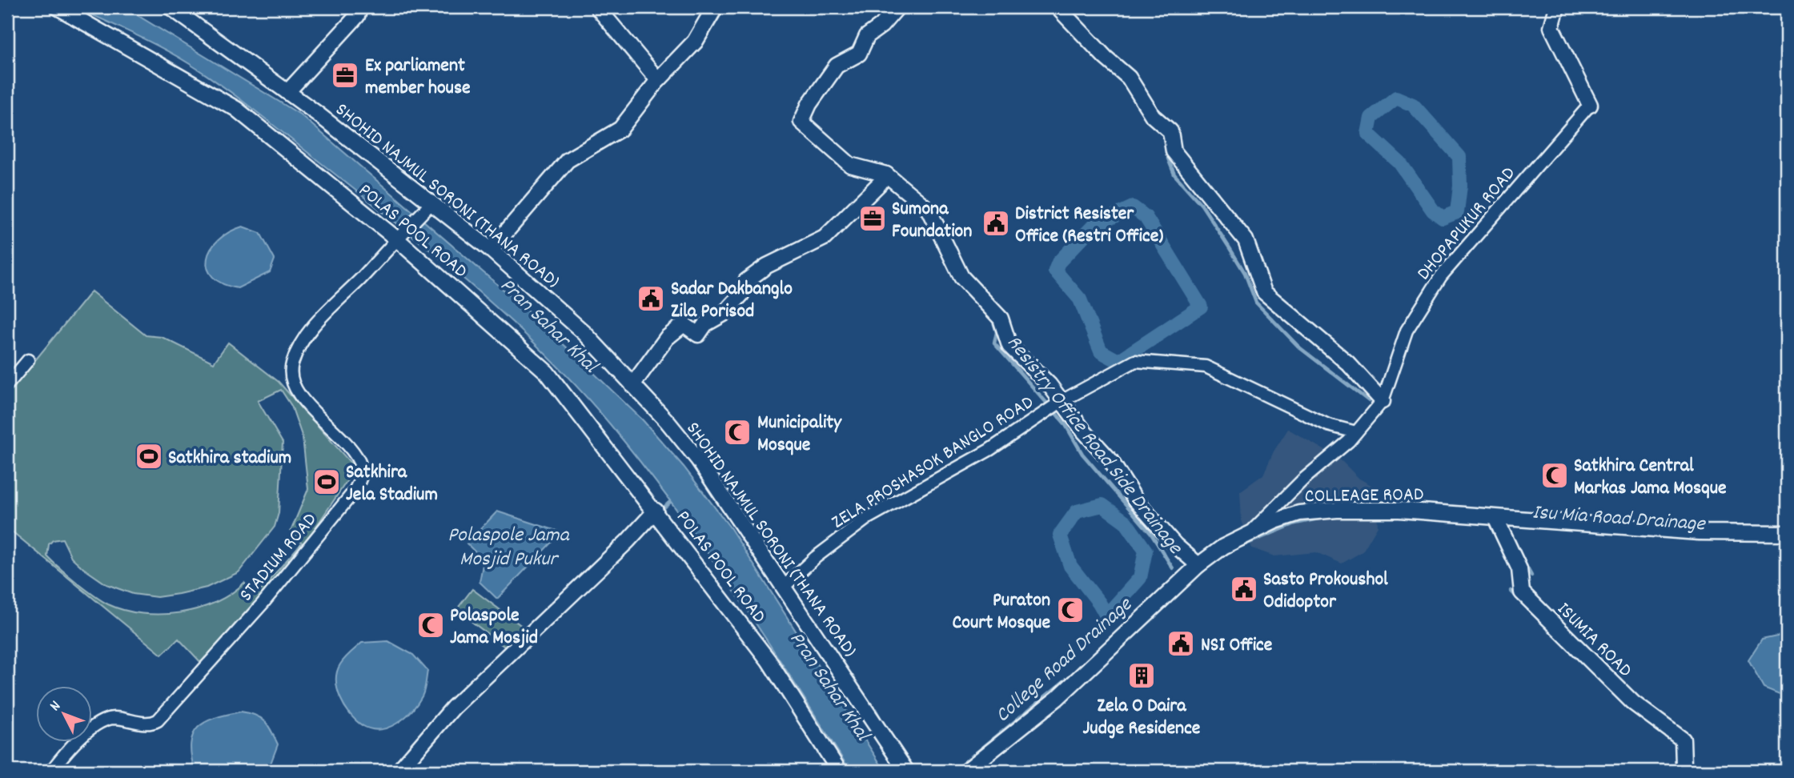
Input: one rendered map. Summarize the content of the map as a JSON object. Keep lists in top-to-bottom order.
{
  "streets": {
    "street": [
      "SHOHID NAJMUL SORONI (THANA ROAD)",
      "DHOPAPUKUR ROAD",
      "POLAS POOL ROAD",
      "ZELA PROSHASOK BANGLO ROAD",
      "COLLEAGE ROAD",
      "STADIUM ROAD",
      "ISUMIA ROAD"
    ]
  },
  "crossings": [
    ["SHOHID NAJMUL SORONI (THANA ROAD)", "ZELA PROSHASOK BANGLO ROAD"],
    ["SHOHID NAJMUL SORONI (THANA ROAD)", "STADIUM ROAD"],
    ["DHOPAPUKUR ROAD", "ZELA PROSHASOK BANGLO ROAD"],
    ["DHOPAPUKUR ROAD", "COLLEAGE ROAD"],
    ["POLAS POOL ROAD", "STADIUM ROAD"],
    ["COLLEAGE ROAD", "ISUMIA ROAD"]
  ],
  "water": [
    "Pran Sahar Khal",
    "Resistry Office Road Side Drainage",
    "Isu Mia Road Drainage",
    "Polaspole Jama Mosjid Pukur",
    "College Road Drainage"
  ],
  "places": {
    "office": ["Ex parliament member house", "Sumona Foundation"],
    "public building": [
      "District Resister Office (Restri Office)",
      "Sadar Dakbanglo Zila Porisod",
      "Sasto Prokoushol Odidoptor",
      "NSI Office"
    ],
    "mosque": [
      "Municipality Mosque",
      "Satkhira Central Markas Jama Mosque",
      "Puraton Court Mosque",
      "Polaspole Jama Mosjid"
    ],
    "sports": ["Satkhira stadium", "Satkhira Jela Stadium"],
    "building": ["Zela O Daira Judge Residence"]
  },
  "north": "top left"
}
